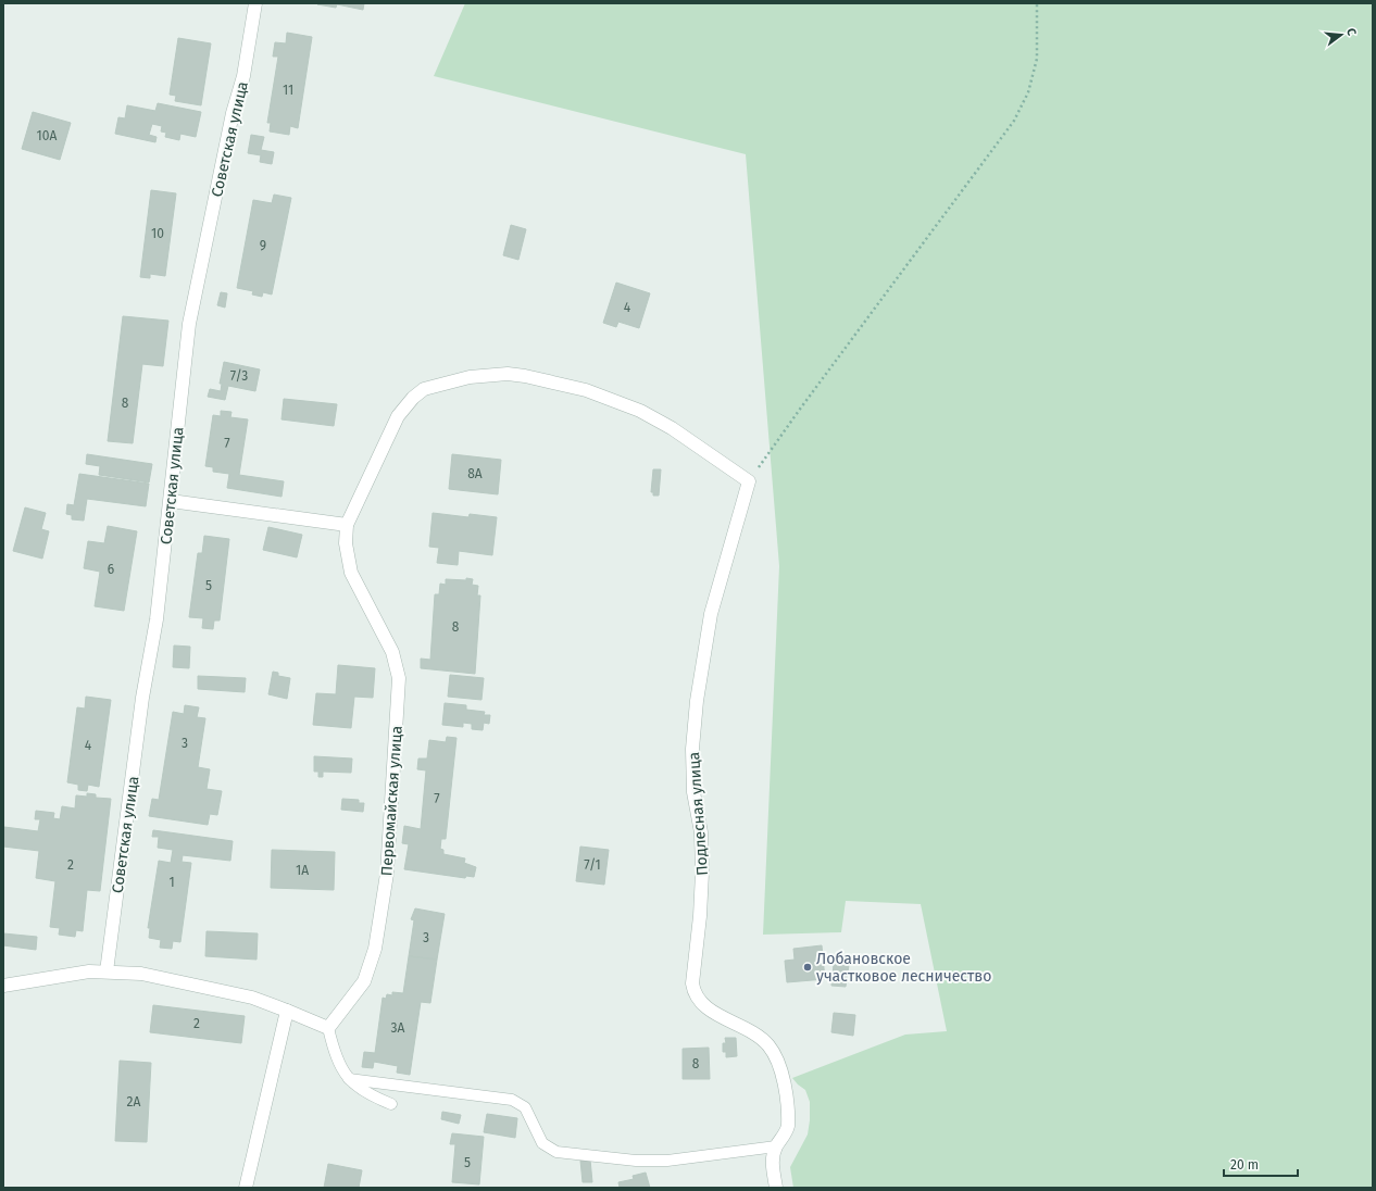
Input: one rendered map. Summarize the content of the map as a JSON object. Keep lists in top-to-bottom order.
{
  "streets": {
    "street": ["Советская улица", "Первомайская улица", "Подлесная улица"]
  },
  "crossings": [
    ["Первомайская улица", "Подлесная улица"]
  ],
  "places": ["Лобановское участковое лесничество"],
  "house_numbers": [
    "11",
    "10А",
    "10",
    "9",
    "4",
    "7/3",
    "8",
    "7",
    "8А",
    "6",
    "5",
    "8",
    "3",
    "4",
    "7",
    "2",
    "7/1",
    "1А",
    "1",
    "3",
    "2",
    "3А",
    "8",
    "2А",
    "5"
  ],
  "scale_bar": "20 m",
  "north": "right"
}
